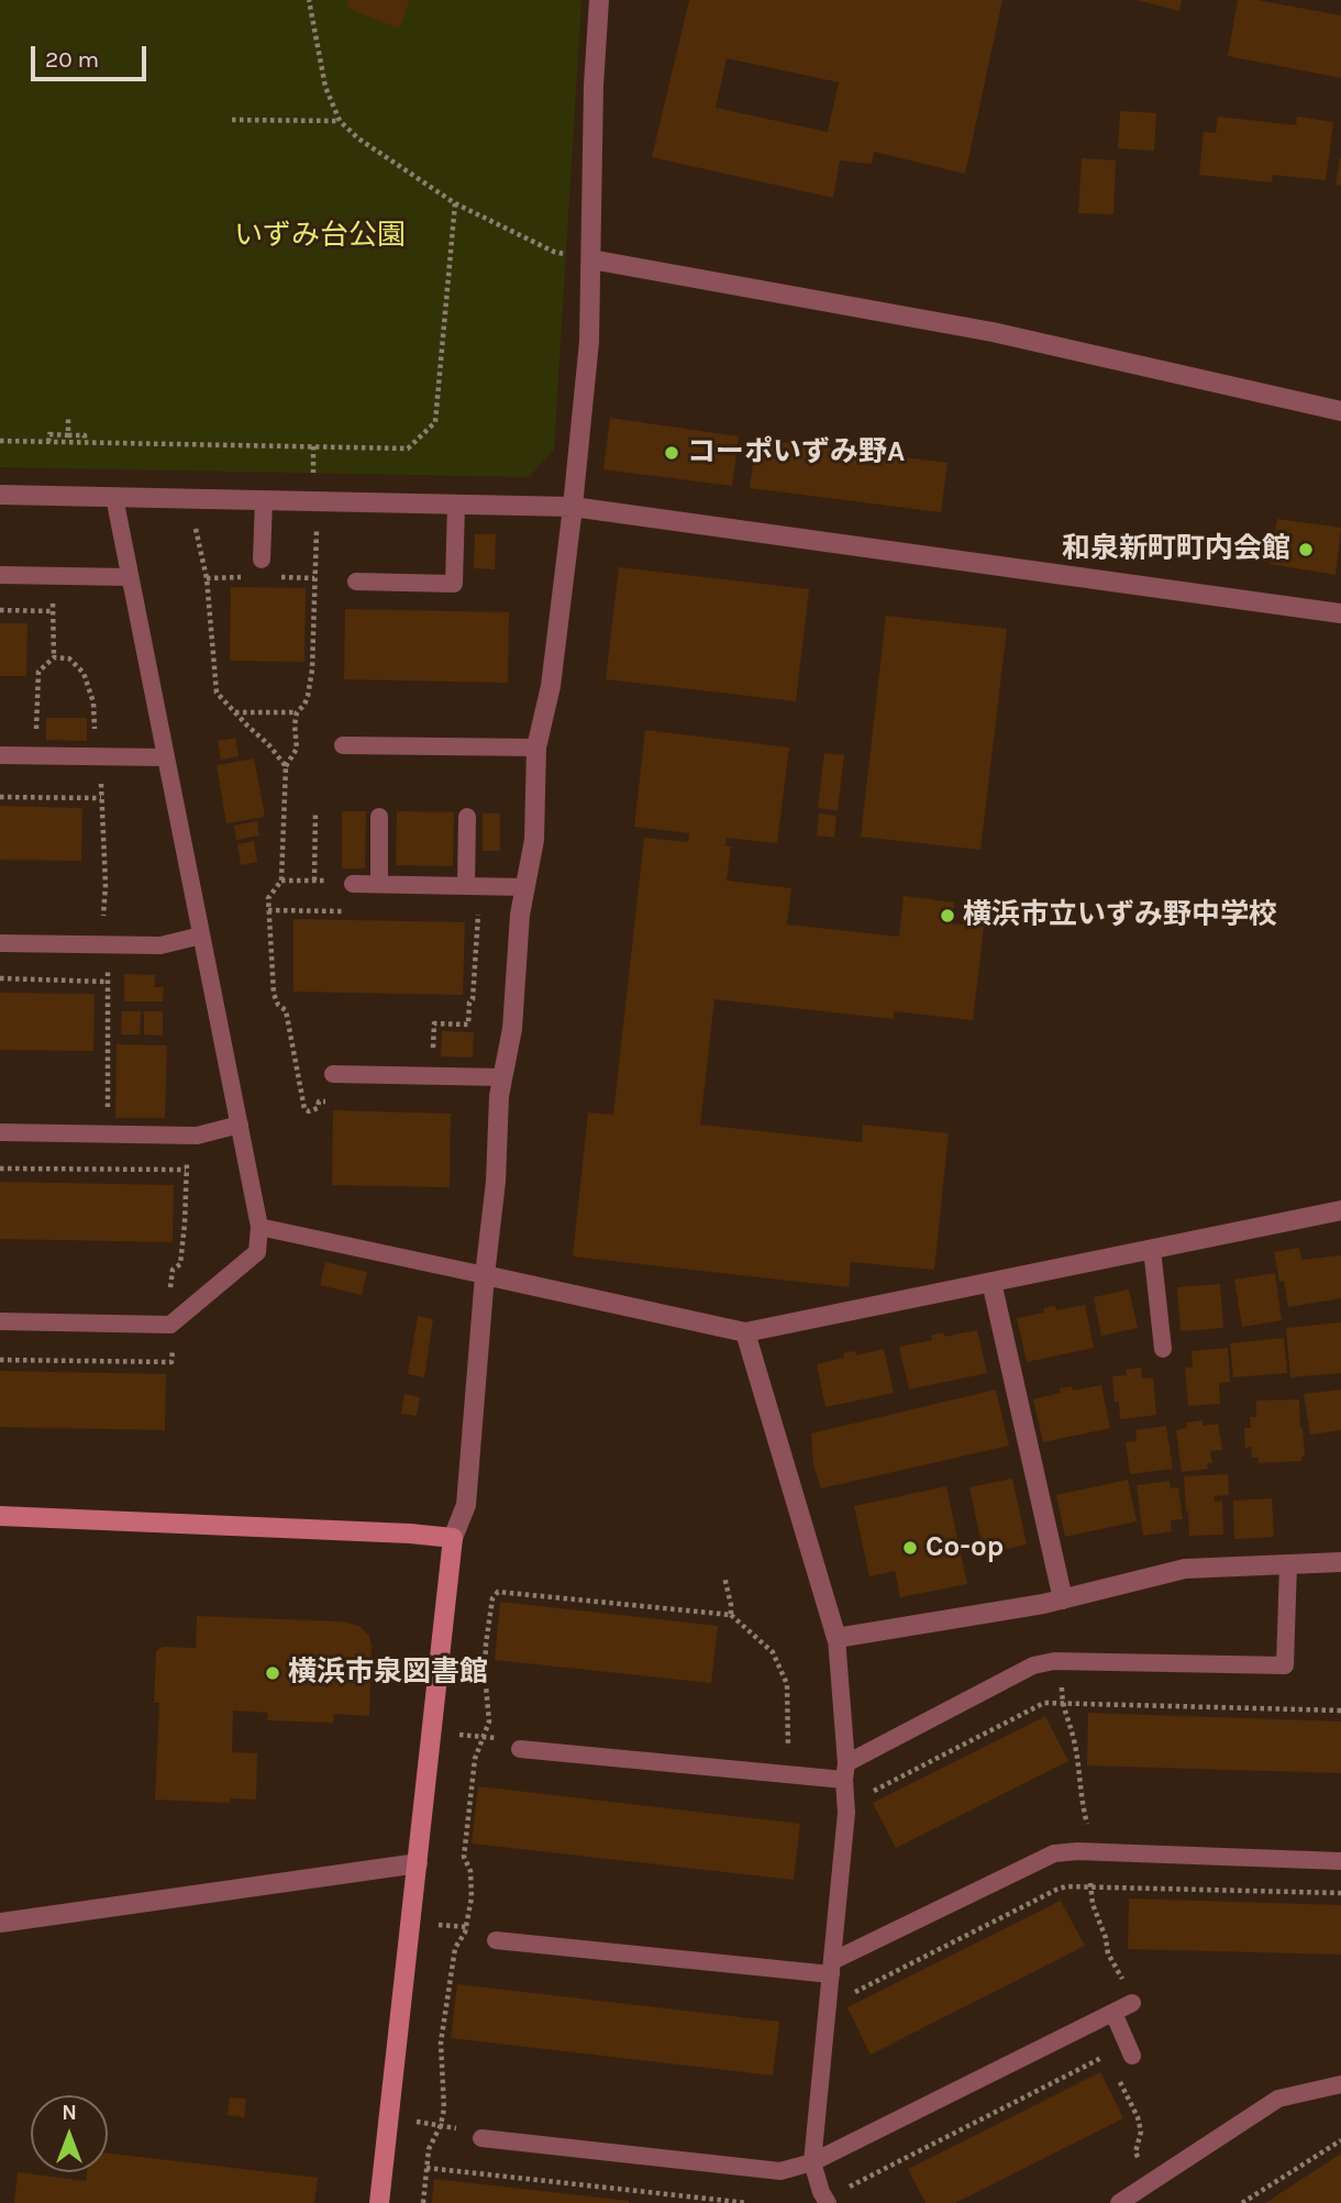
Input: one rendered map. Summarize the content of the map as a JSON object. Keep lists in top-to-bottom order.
{
  "parks": ["いずみ台公園"],
  "places": [
    "コーポいずみ野A",
    "和泉新町町内会館",
    "横浜市立いずみ野中学校",
    "Co-op",
    "横浜市泉図書館"
  ],
  "scale_bar": "20 m",
  "north": "top"
}
